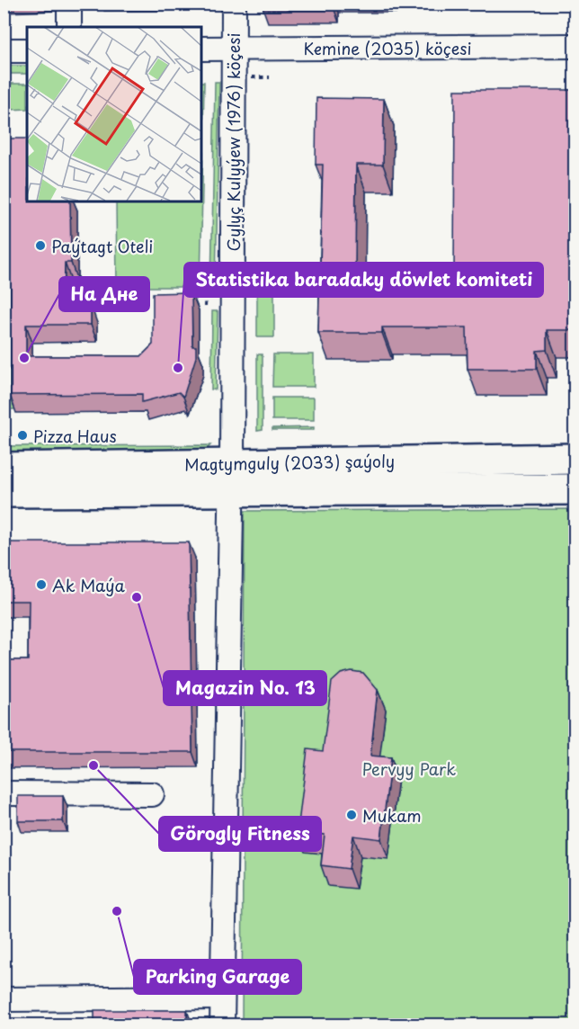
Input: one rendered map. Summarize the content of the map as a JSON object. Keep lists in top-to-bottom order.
{
  "streets": {
    "main road": ["Magtymguly (2033) şaýoly"],
    "street": ["Kemine (2035) köçesi", "Gylyç Kulyýew (1976) köçesi"]
  },
  "crossings": [
    ["Kemine (2035) köçesi", "Gylyç Kulyýew (1976) köçesi"],
    ["Gylyç Kulyýew (1976) köçesi", "Magtymguly (2033) şaýoly"]
  ],
  "parks": ["Pervyy Park"],
  "places": [
    "Paýtagt Oteli",
    "На Дне",
    "Statistika baradaky döwlet komiteti",
    "Pizza Haus",
    "Ak Maýa",
    "Magazin No. 13",
    "Görogly Fitness",
    "Mukam",
    "Parking Garage"
  ]
}
